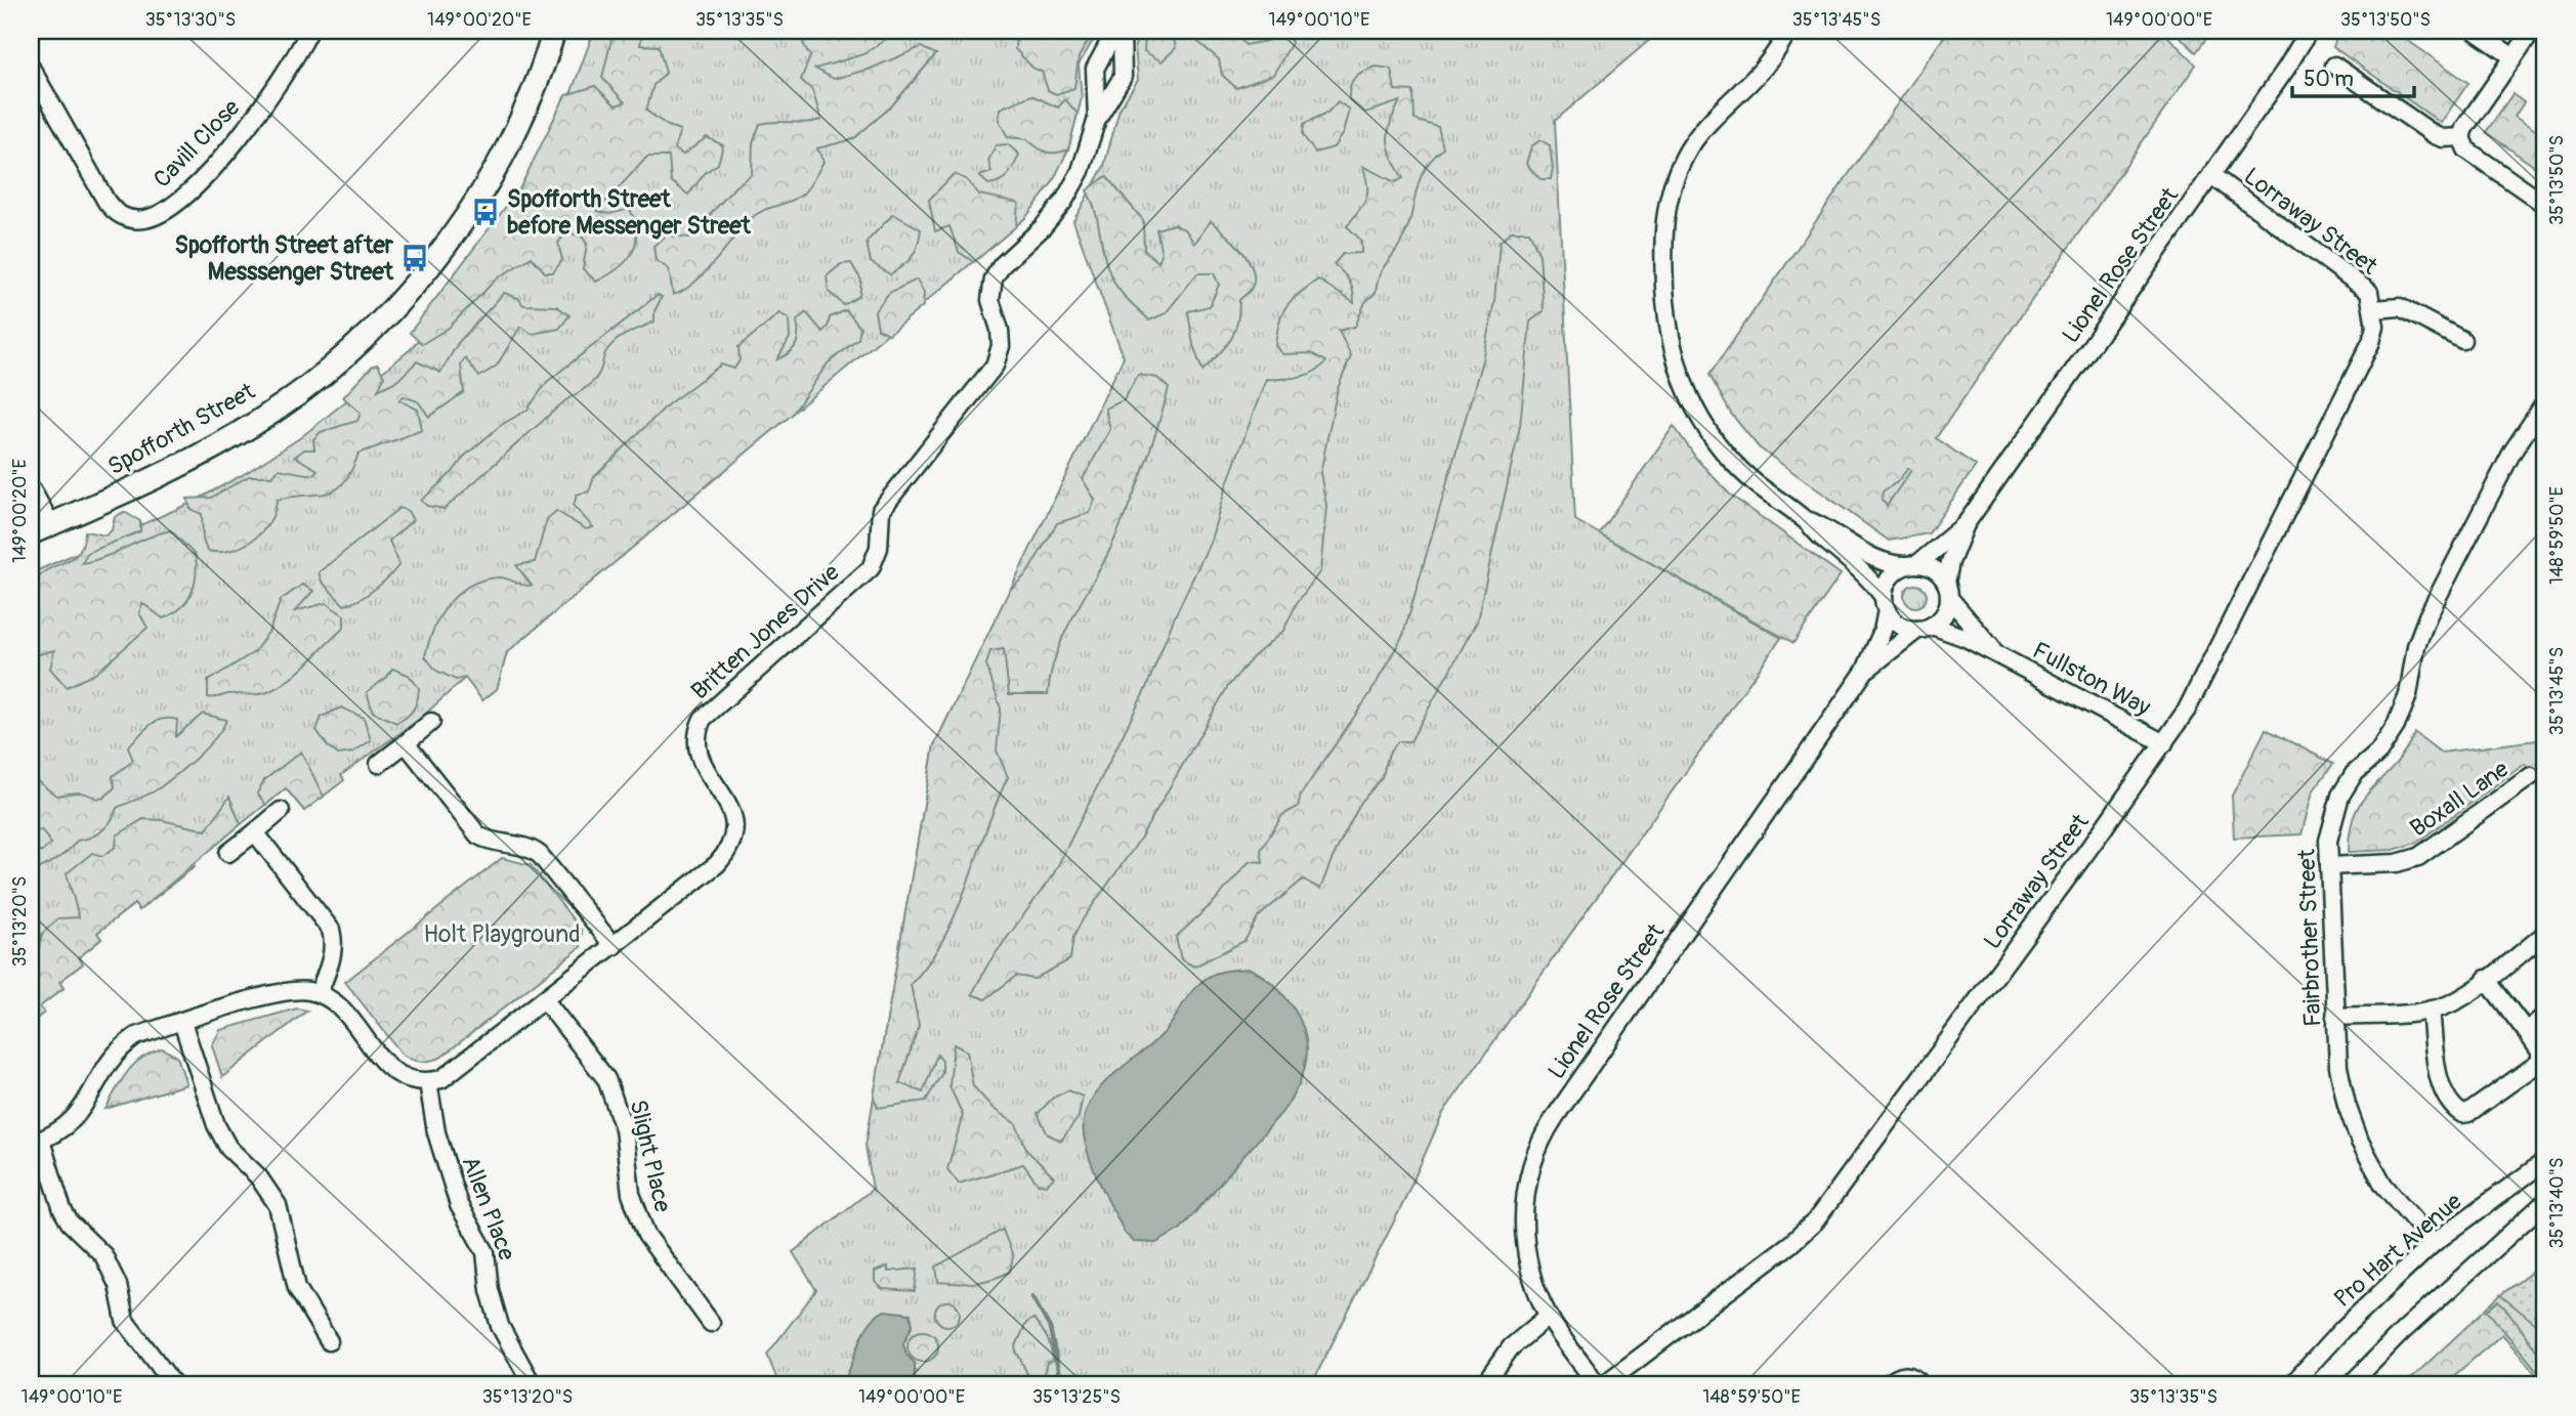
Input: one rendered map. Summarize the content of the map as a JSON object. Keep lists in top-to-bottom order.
{
  "streets": {
    "main road": ["Spofforth Street"],
    "street": [
      "Cavill Close",
      "Lorraway Street",
      "Lionel Rose Street",
      "Britten Jones Drive",
      "Fullston Way",
      "Boxall Lane",
      "Fairbrother Street",
      "Slight Place",
      "Allen Place",
      "Pro Hart Avenue"
    ]
  },
  "crossings": [
    ["Lorraway Street", "Lionel Rose Street"],
    ["Lorraway Street", "Fullston Way"],
    ["Lionel Rose Street", "Fullston Way"],
    ["Britten Jones Drive", "Slight Place"],
    ["Britten Jones Drive", "Allen Place"],
    ["Boxall Lane", "Fairbrother Street"],
    ["Fairbrother Street", "Pro Hart Avenue"]
  ],
  "parks": ["Holt Playground"],
  "places": {
    "bus stop": ["Spofforth Street before Messenger Street", "Spofforth Street after Messsenger Street"]
  },
  "scale_bar": "50 m",
  "coordinates": [
    "35°13'30\"S",
    "149°00'20\"E",
    "35°13'35\"S",
    "149°00'10\"E",
    "35°13'45\"S",
    "149°00'00\"E",
    "35°13'50\"S",
    "148°59'50\"E",
    "35°13'20\"S",
    "35°13'40\"S",
    "35°13'25\"S"
  ]
}
